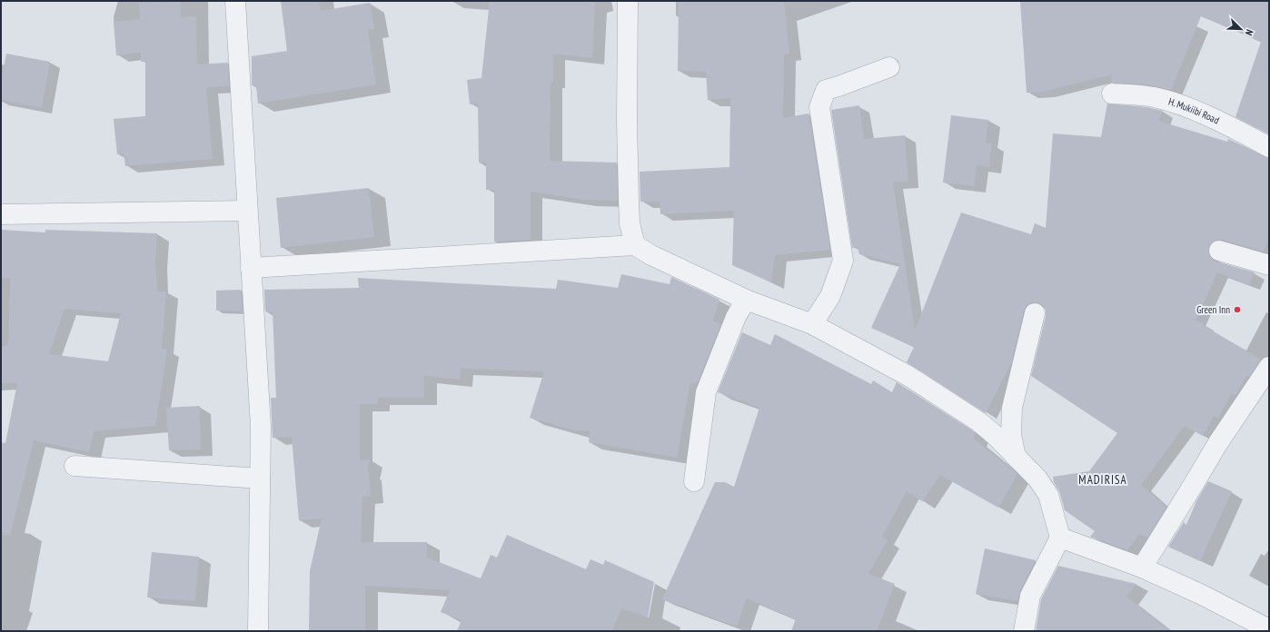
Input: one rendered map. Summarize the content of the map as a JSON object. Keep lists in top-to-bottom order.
{
  "streets": {
    "street": ["H. Mukiibi Road"]
  },
  "districts": ["MADIRISA"],
  "places": ["Green Inn"],
  "north": "bottom right"
}
